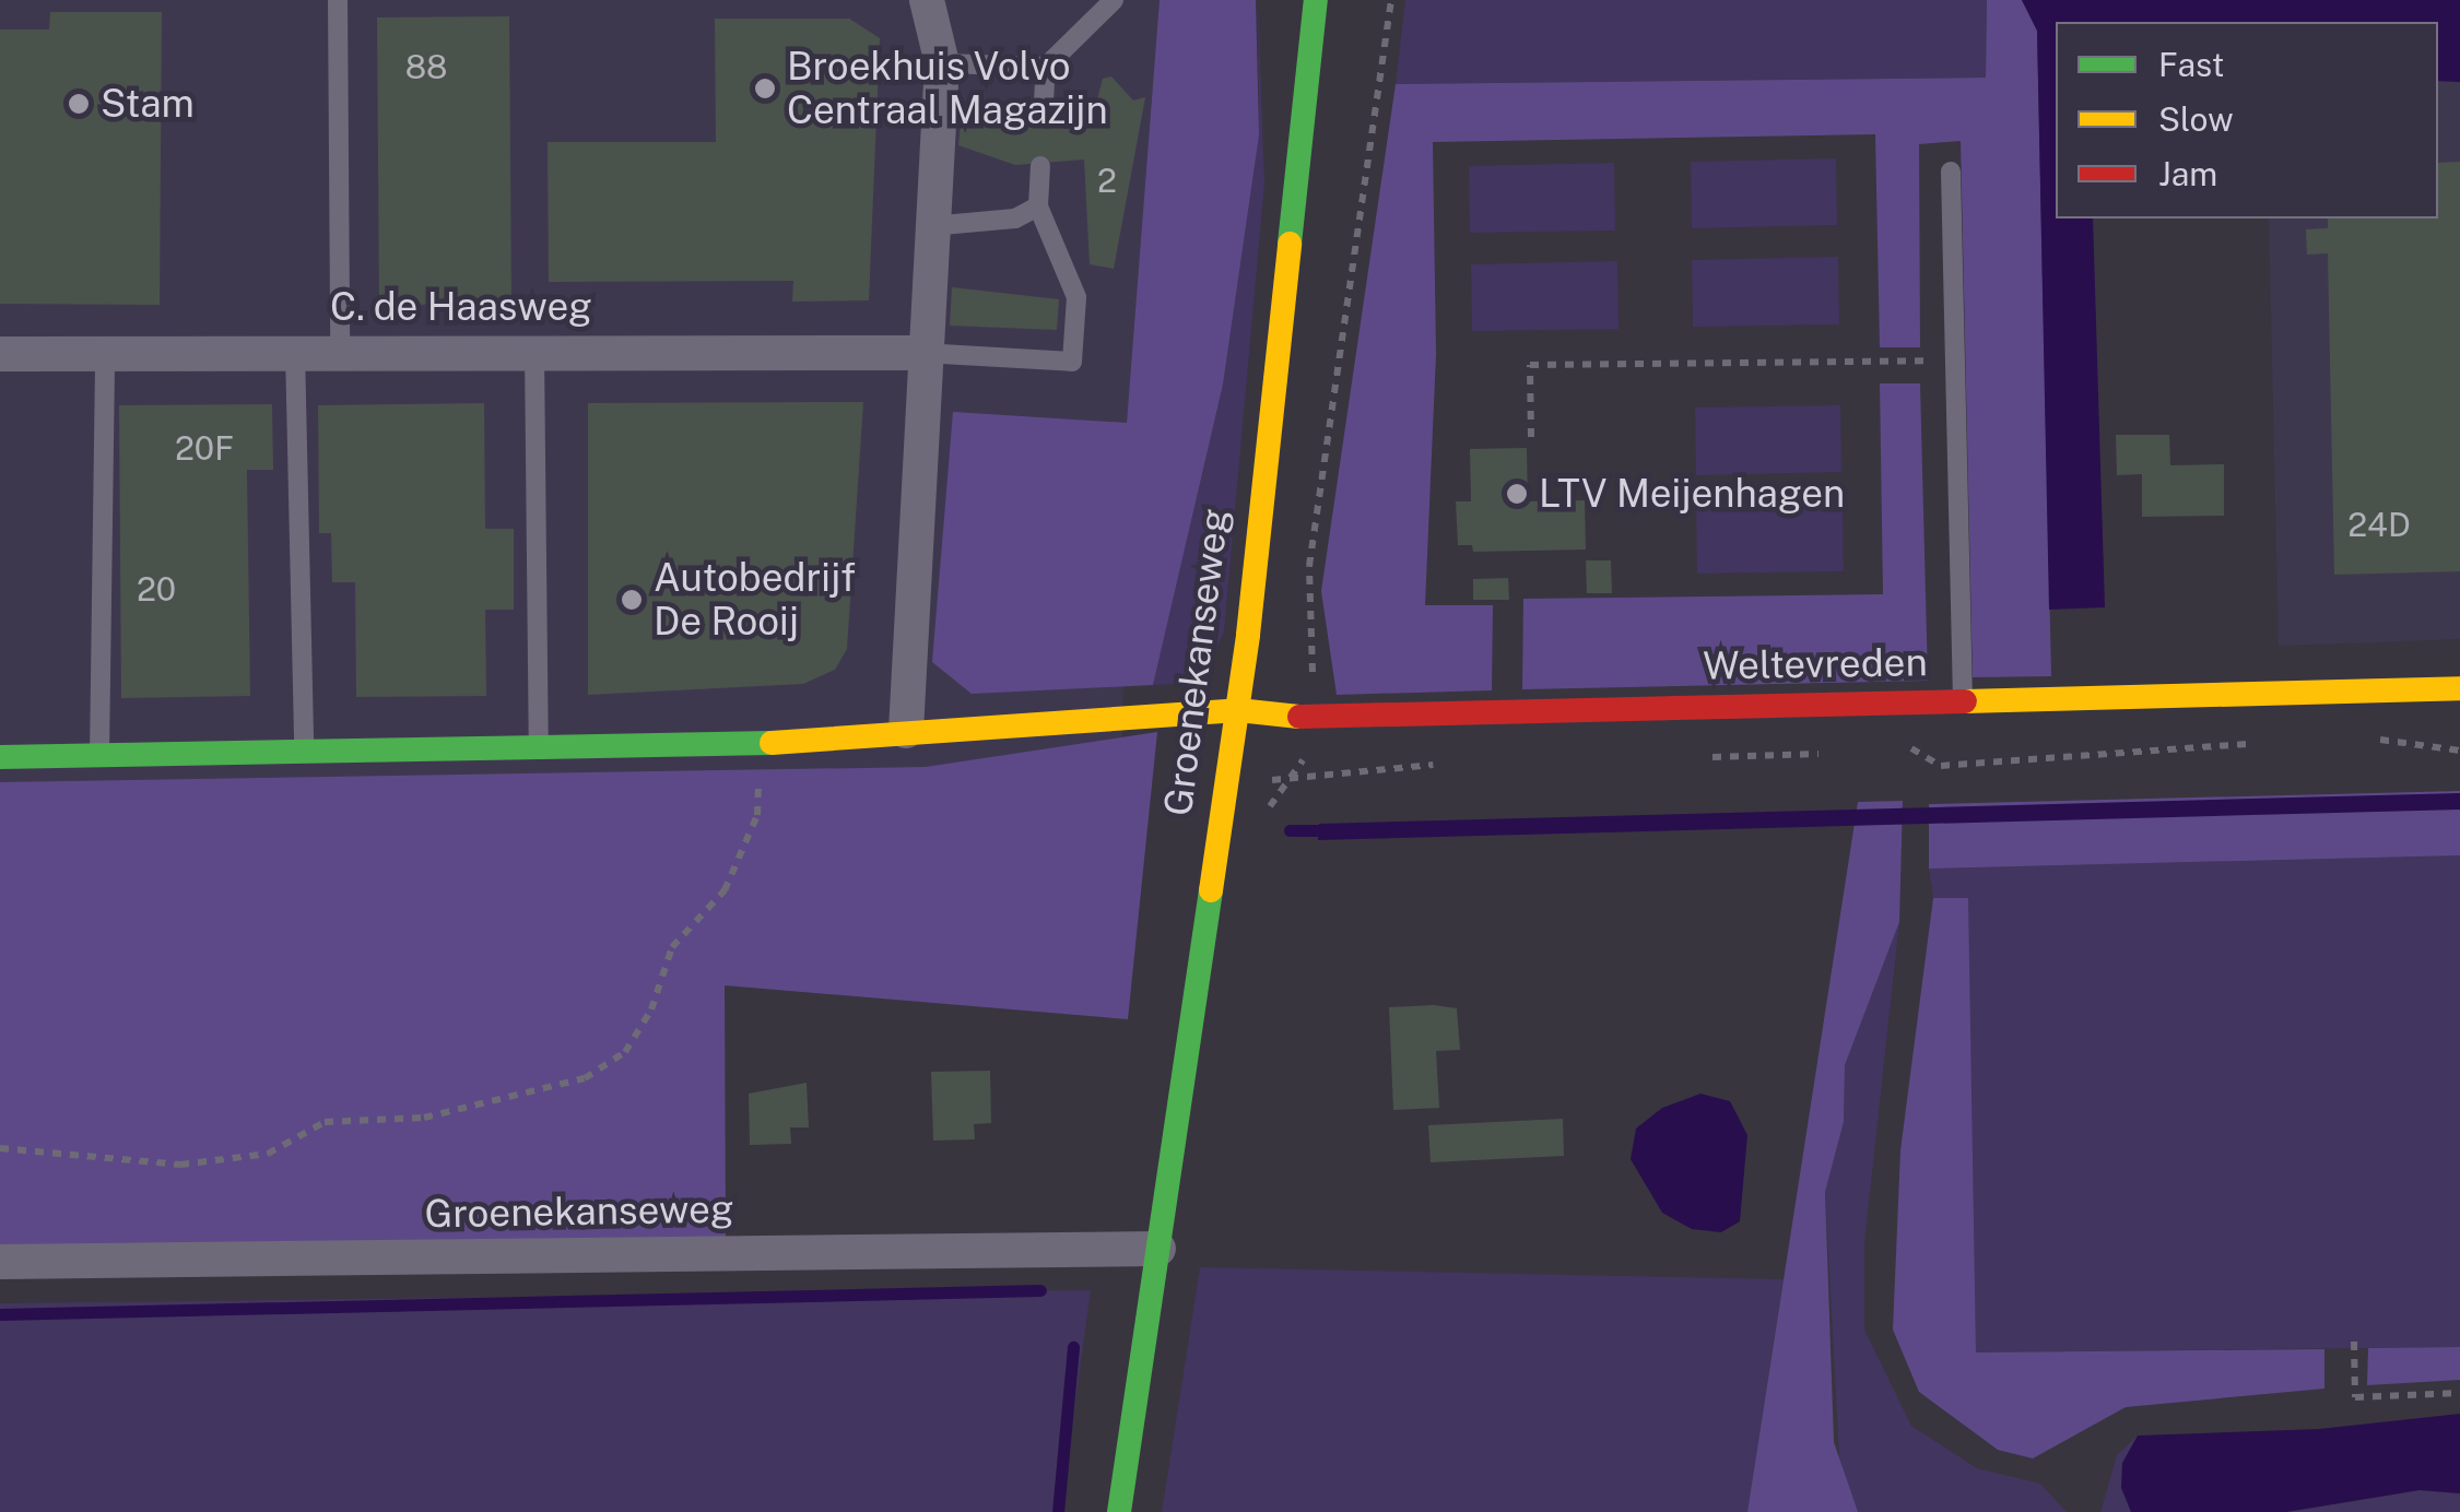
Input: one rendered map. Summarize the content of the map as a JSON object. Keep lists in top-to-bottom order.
{
  "streets": {
    "street": ["C. de Haasweg", "Groenekanseweg", "Weltevreden"]
  },
  "crossings": [
    ["Groenekanseweg", "Weltevreden"]
  ],
  "places": [
    "Broekhuis Volvo Centraal Magazijn",
    "Stam",
    "LTV Meijenhagen",
    "Autobedrijf De Rooij"
  ],
  "house_numbers": [
    "88",
    "2",
    "20F",
    "24D",
    "20"
  ],
  "legend": ["Fast", "Slow", "Jam"]
}
